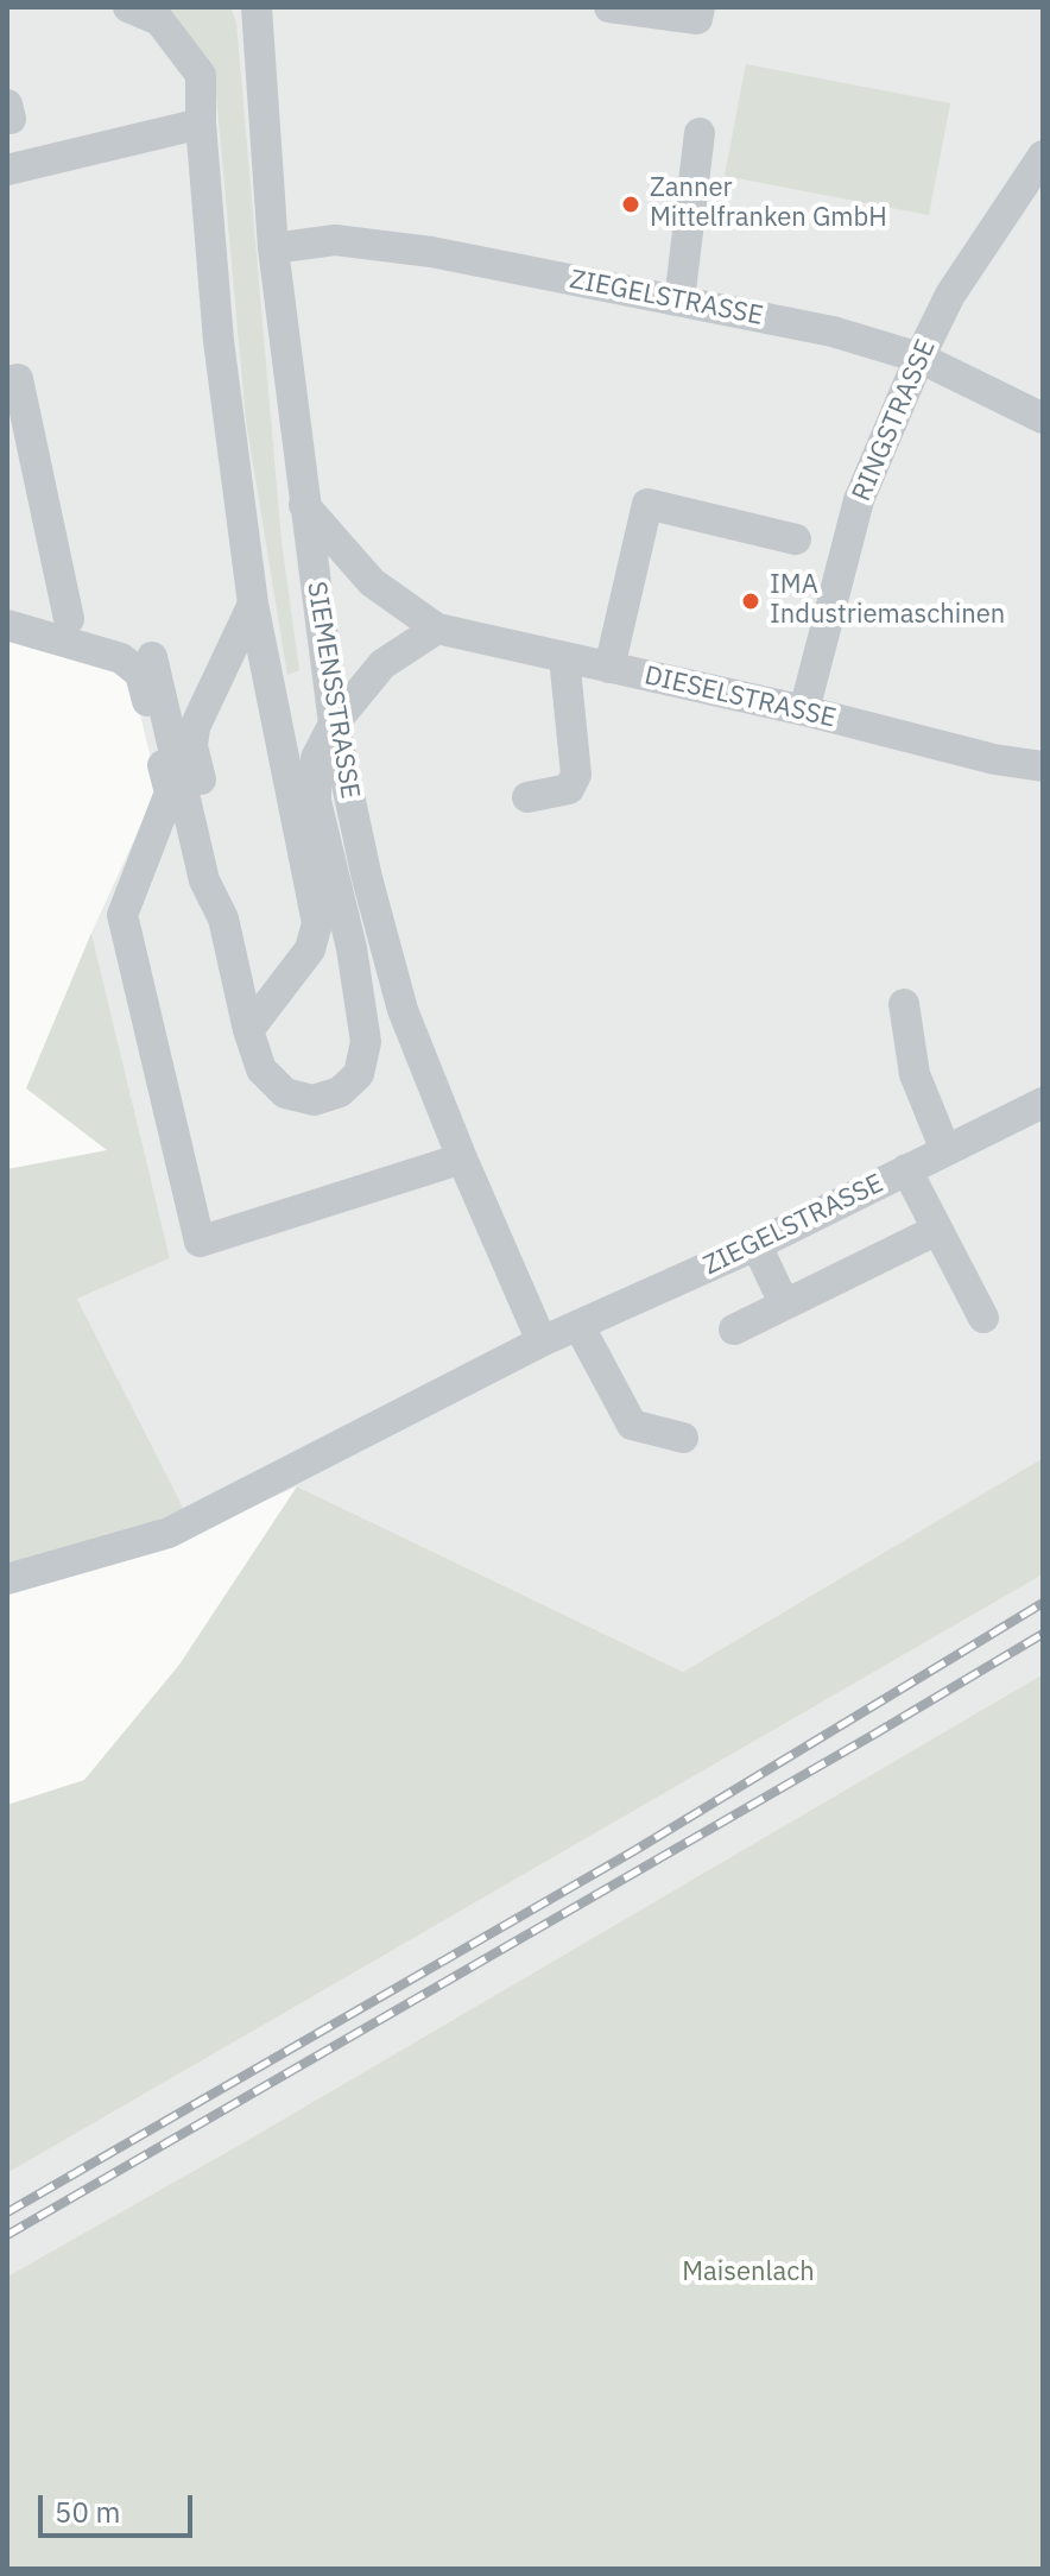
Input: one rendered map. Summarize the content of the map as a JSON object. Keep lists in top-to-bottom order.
{
  "streets": {
    "street": [
      "ZIEGELSTRASSE",
      "RINGSTRASSE",
      "SIEMENSSTRASSE",
      "DIESELSTRASSE"
    ]
  },
  "crossings": [
    ["ZIEGELSTRASSE", "RINGSTRASSE"],
    ["ZIEGELSTRASSE", "SIEMENSSTRASSE"],
    ["RINGSTRASSE", "DIESELSTRASSE"],
    ["SIEMENSSTRASSE", "DIESELSTRASSE"]
  ],
  "parks": ["Maisenlach"],
  "places": ["Zanner Mittelfranken GmbH", "IMA Industriemaschinen"],
  "scale_bar": "50 m"
}
